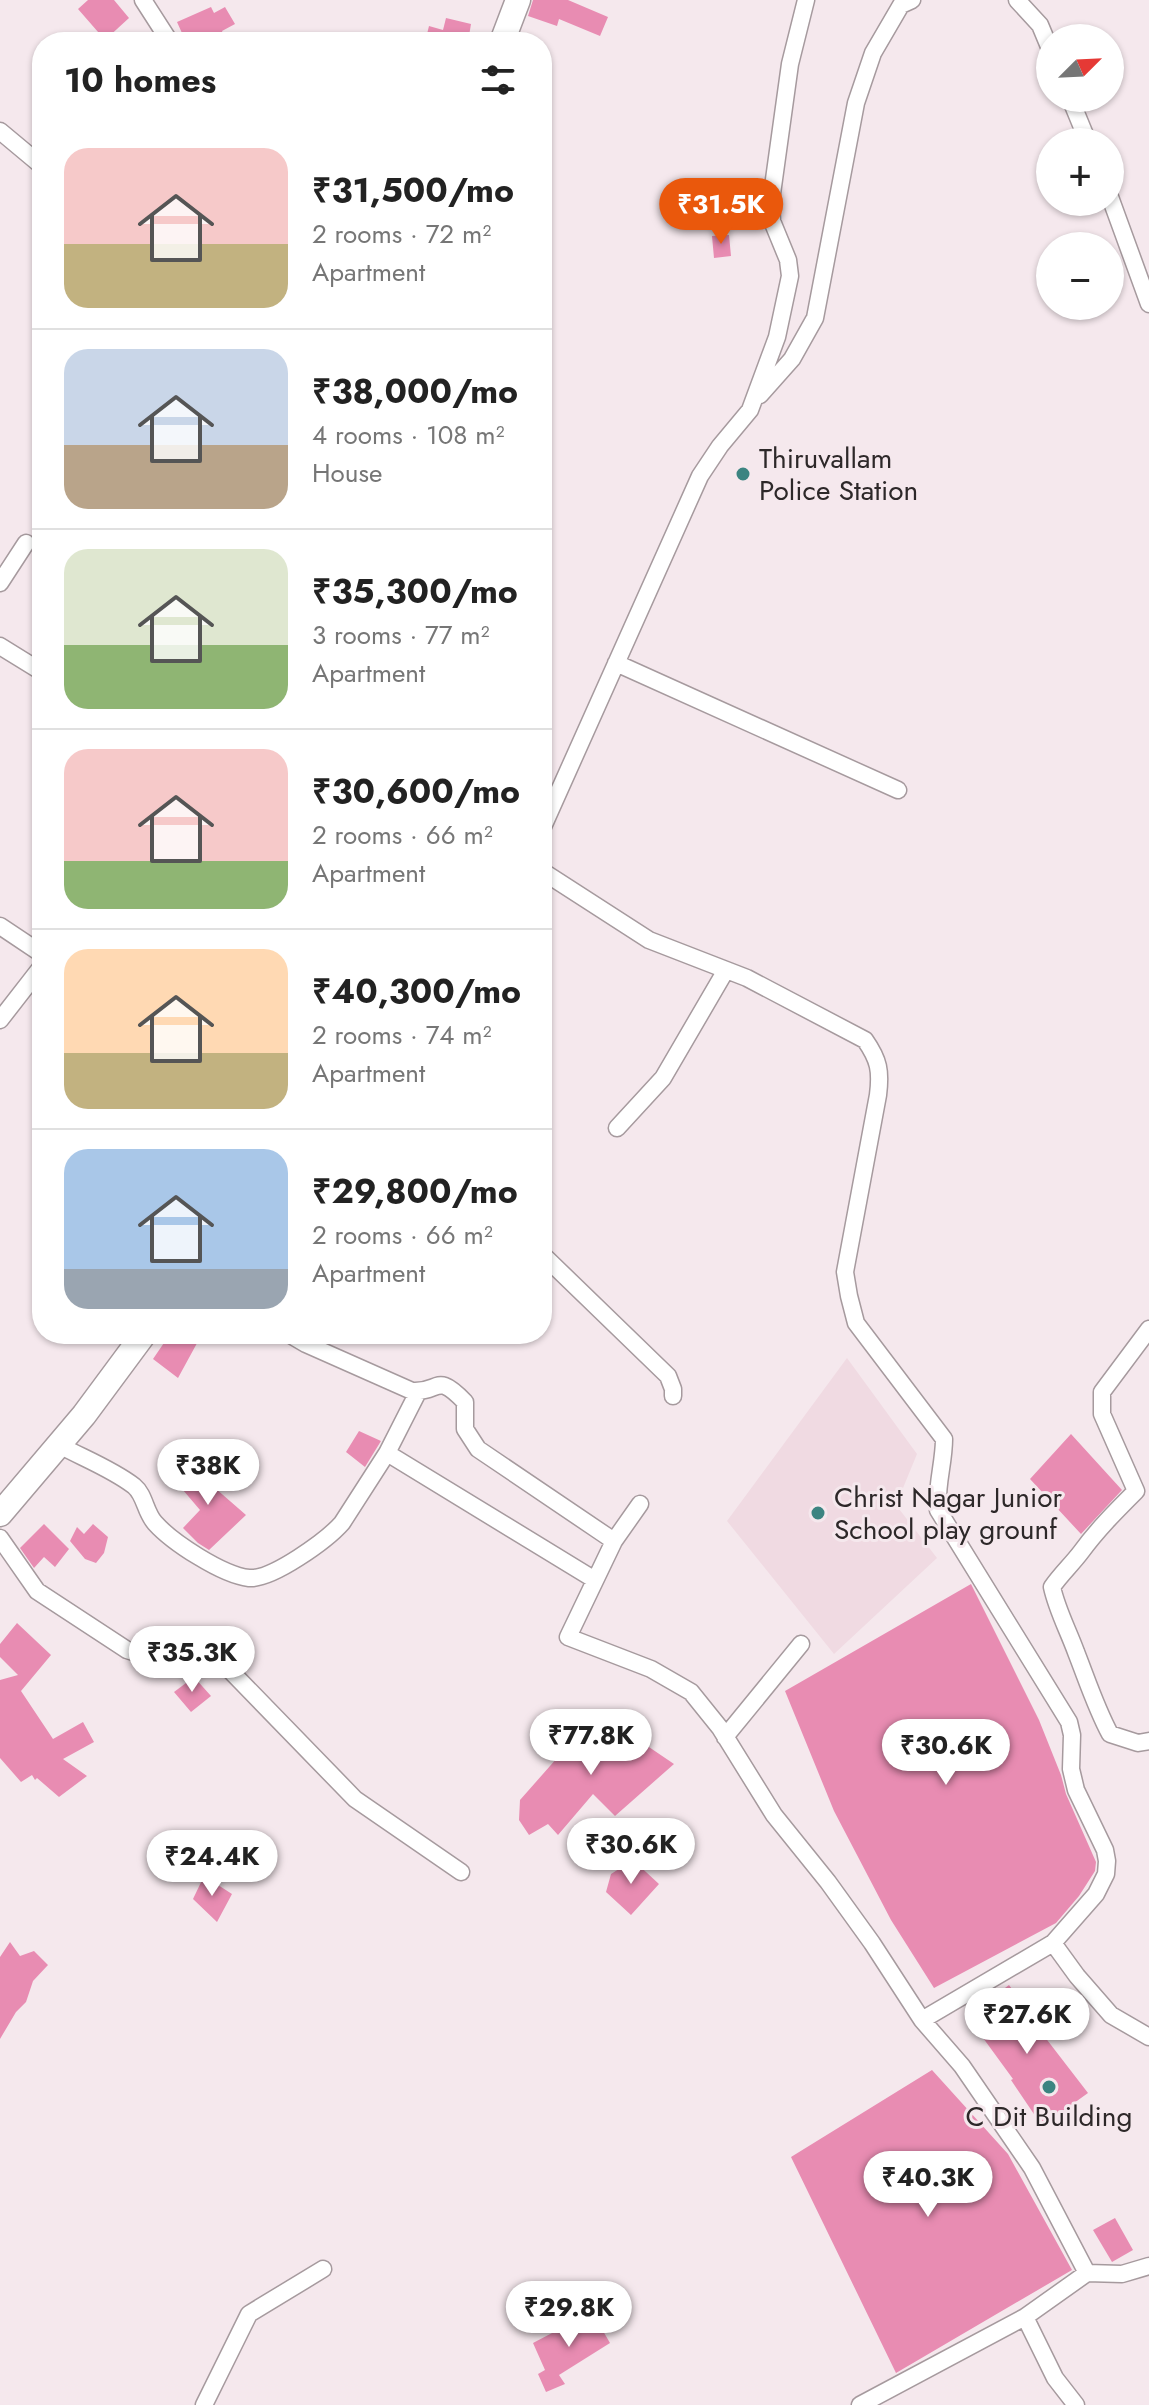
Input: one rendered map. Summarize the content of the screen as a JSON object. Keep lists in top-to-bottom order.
{
  "places": ["Thiruvallam Police Station", "Christ Nagar Junior School play grounf", "C Dit Building"],
  "north": "top right",
  "page": {
    "map_buttons": ["+", "−"],
    "heading": "10 homes",
    "list": [
      {
        "name": "₹31,500/mo",
        "note": "2 rooms · 72 m² · Apartment"
      },
      {
        "name": "₹38,000/mo",
        "note": "4 rooms · 108 m² · House"
      },
      {
        "name": "₹35,300/mo",
        "note": "3 rooms · 77 m² · Apartment"
      },
      {
        "name": "₹30,600/mo",
        "note": "2 rooms · 66 m² · Apartment"
      },
      {
        "name": "₹40,300/mo",
        "note": "2 rooms · 74 m² · Apartment"
      },
      {
        "name": "₹29,800/mo",
        "note": "2 rooms · 66 m² · Apartment"
      }
    ],
    "price": [
      "₹31.5K",
      "₹38K",
      "₹35.3K",
      "₹77.8K",
      "₹30.6K",
      "₹30.6K",
      "₹24.4K",
      "₹27.6K",
      "₹40.3K",
      "₹29.8K"
    ]
  }
}
